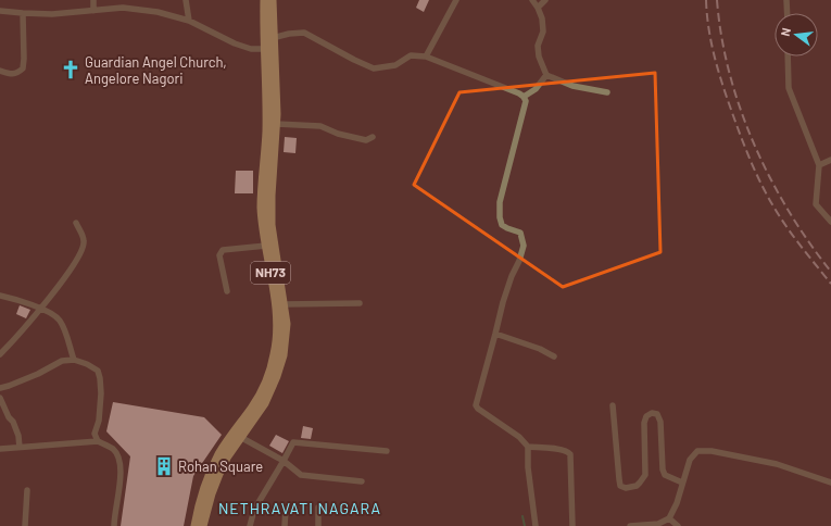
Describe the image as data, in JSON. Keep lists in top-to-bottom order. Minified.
{"streets":{"highway":["NH73"]},"districts":["NETHRAVATI NAGARA"],"places":{"church":["Guardian Angel Church, Angelore Nagori"],"building":["Rohan Square"]},"north":"left"}
